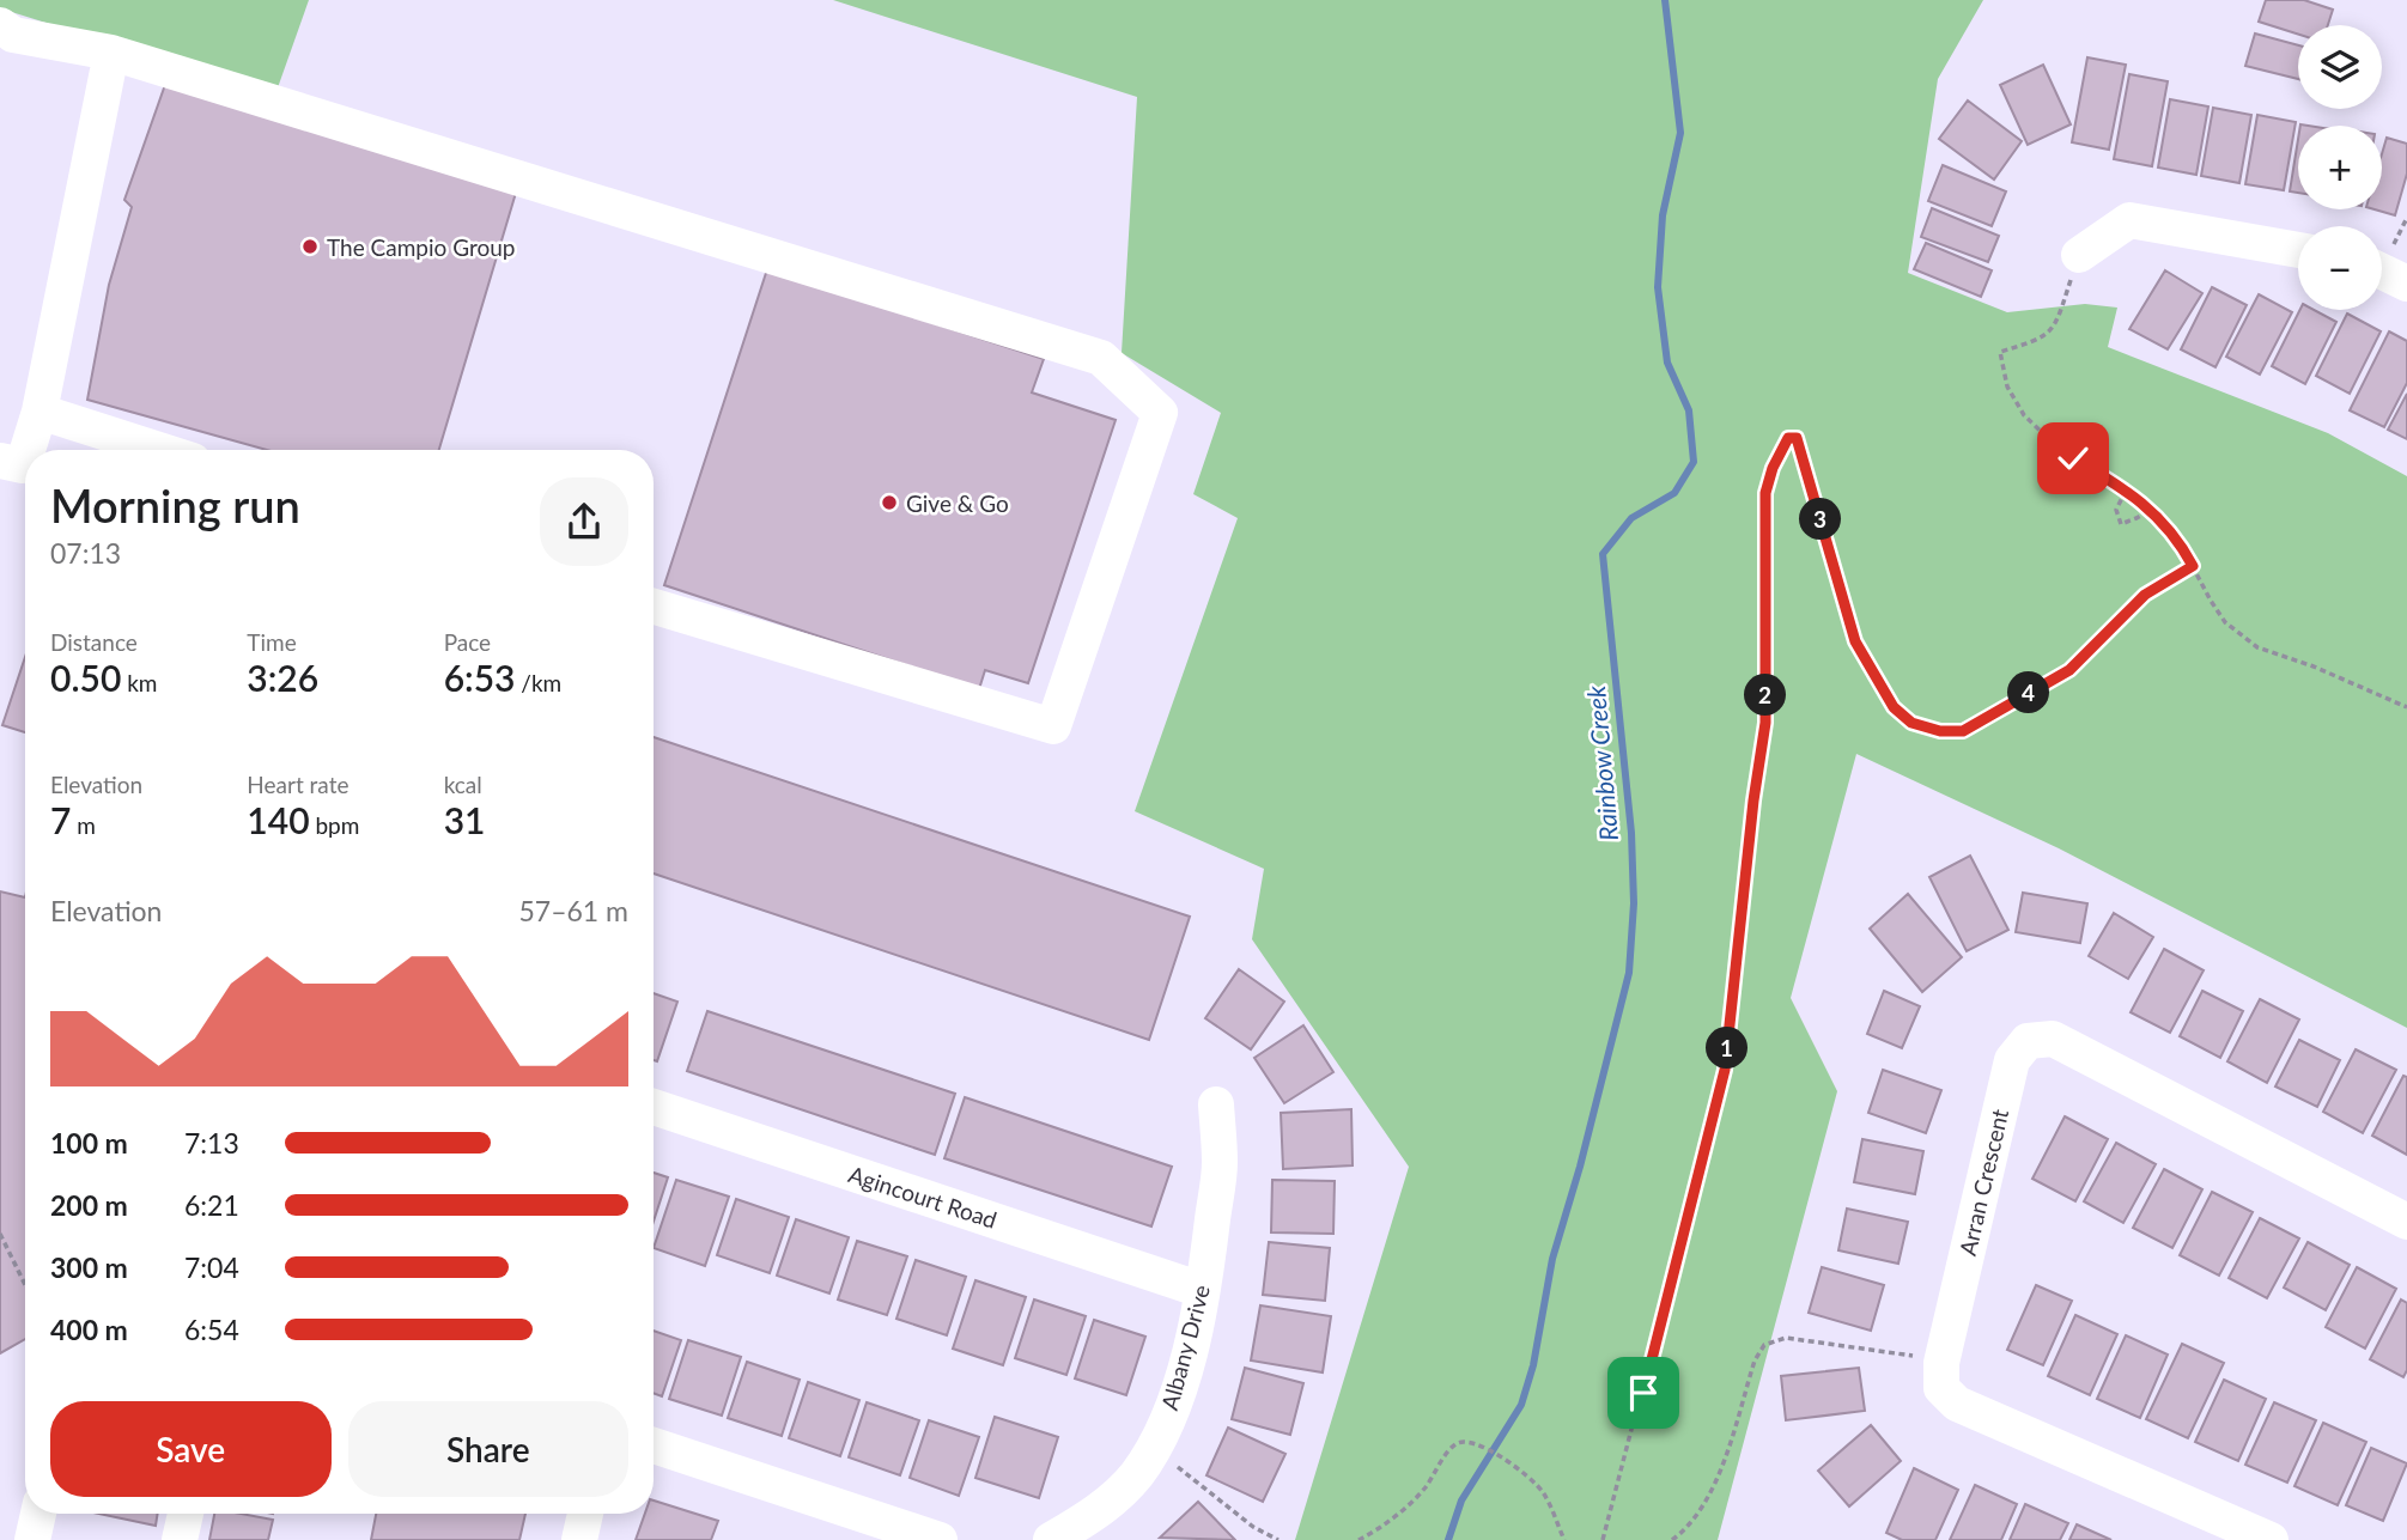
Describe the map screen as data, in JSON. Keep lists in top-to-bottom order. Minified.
{"streets":{"street":["Arran Crescent","Agincourt Road","Albany Drive"]},"crossings":[["Agincourt Road","Albany Drive"]],"water":["Rainbow Creek"],"places":["The Campio Group","Give & Go"],"page":{"map_buttons":["+","−"],"heading":["Morning run","07:13"],"pins":["3","4","2","1"],"stats":[["Distance","0.50 km"],["Time","3:26"],["Pace","6:53 /km"],["Elevation","7 m"],["Heart rate","140 bpm"],["kcal","31"]],"chart":["Elevation","57–61 m"],"list":[{"name":"100 m","note":"7:13"},{"name":"200 m","note":"6:21"},{"name":"300 m","note":"7:04"},{"name":"400 m","note":"6:54"}],"buttons":["Save","Share"]}}
